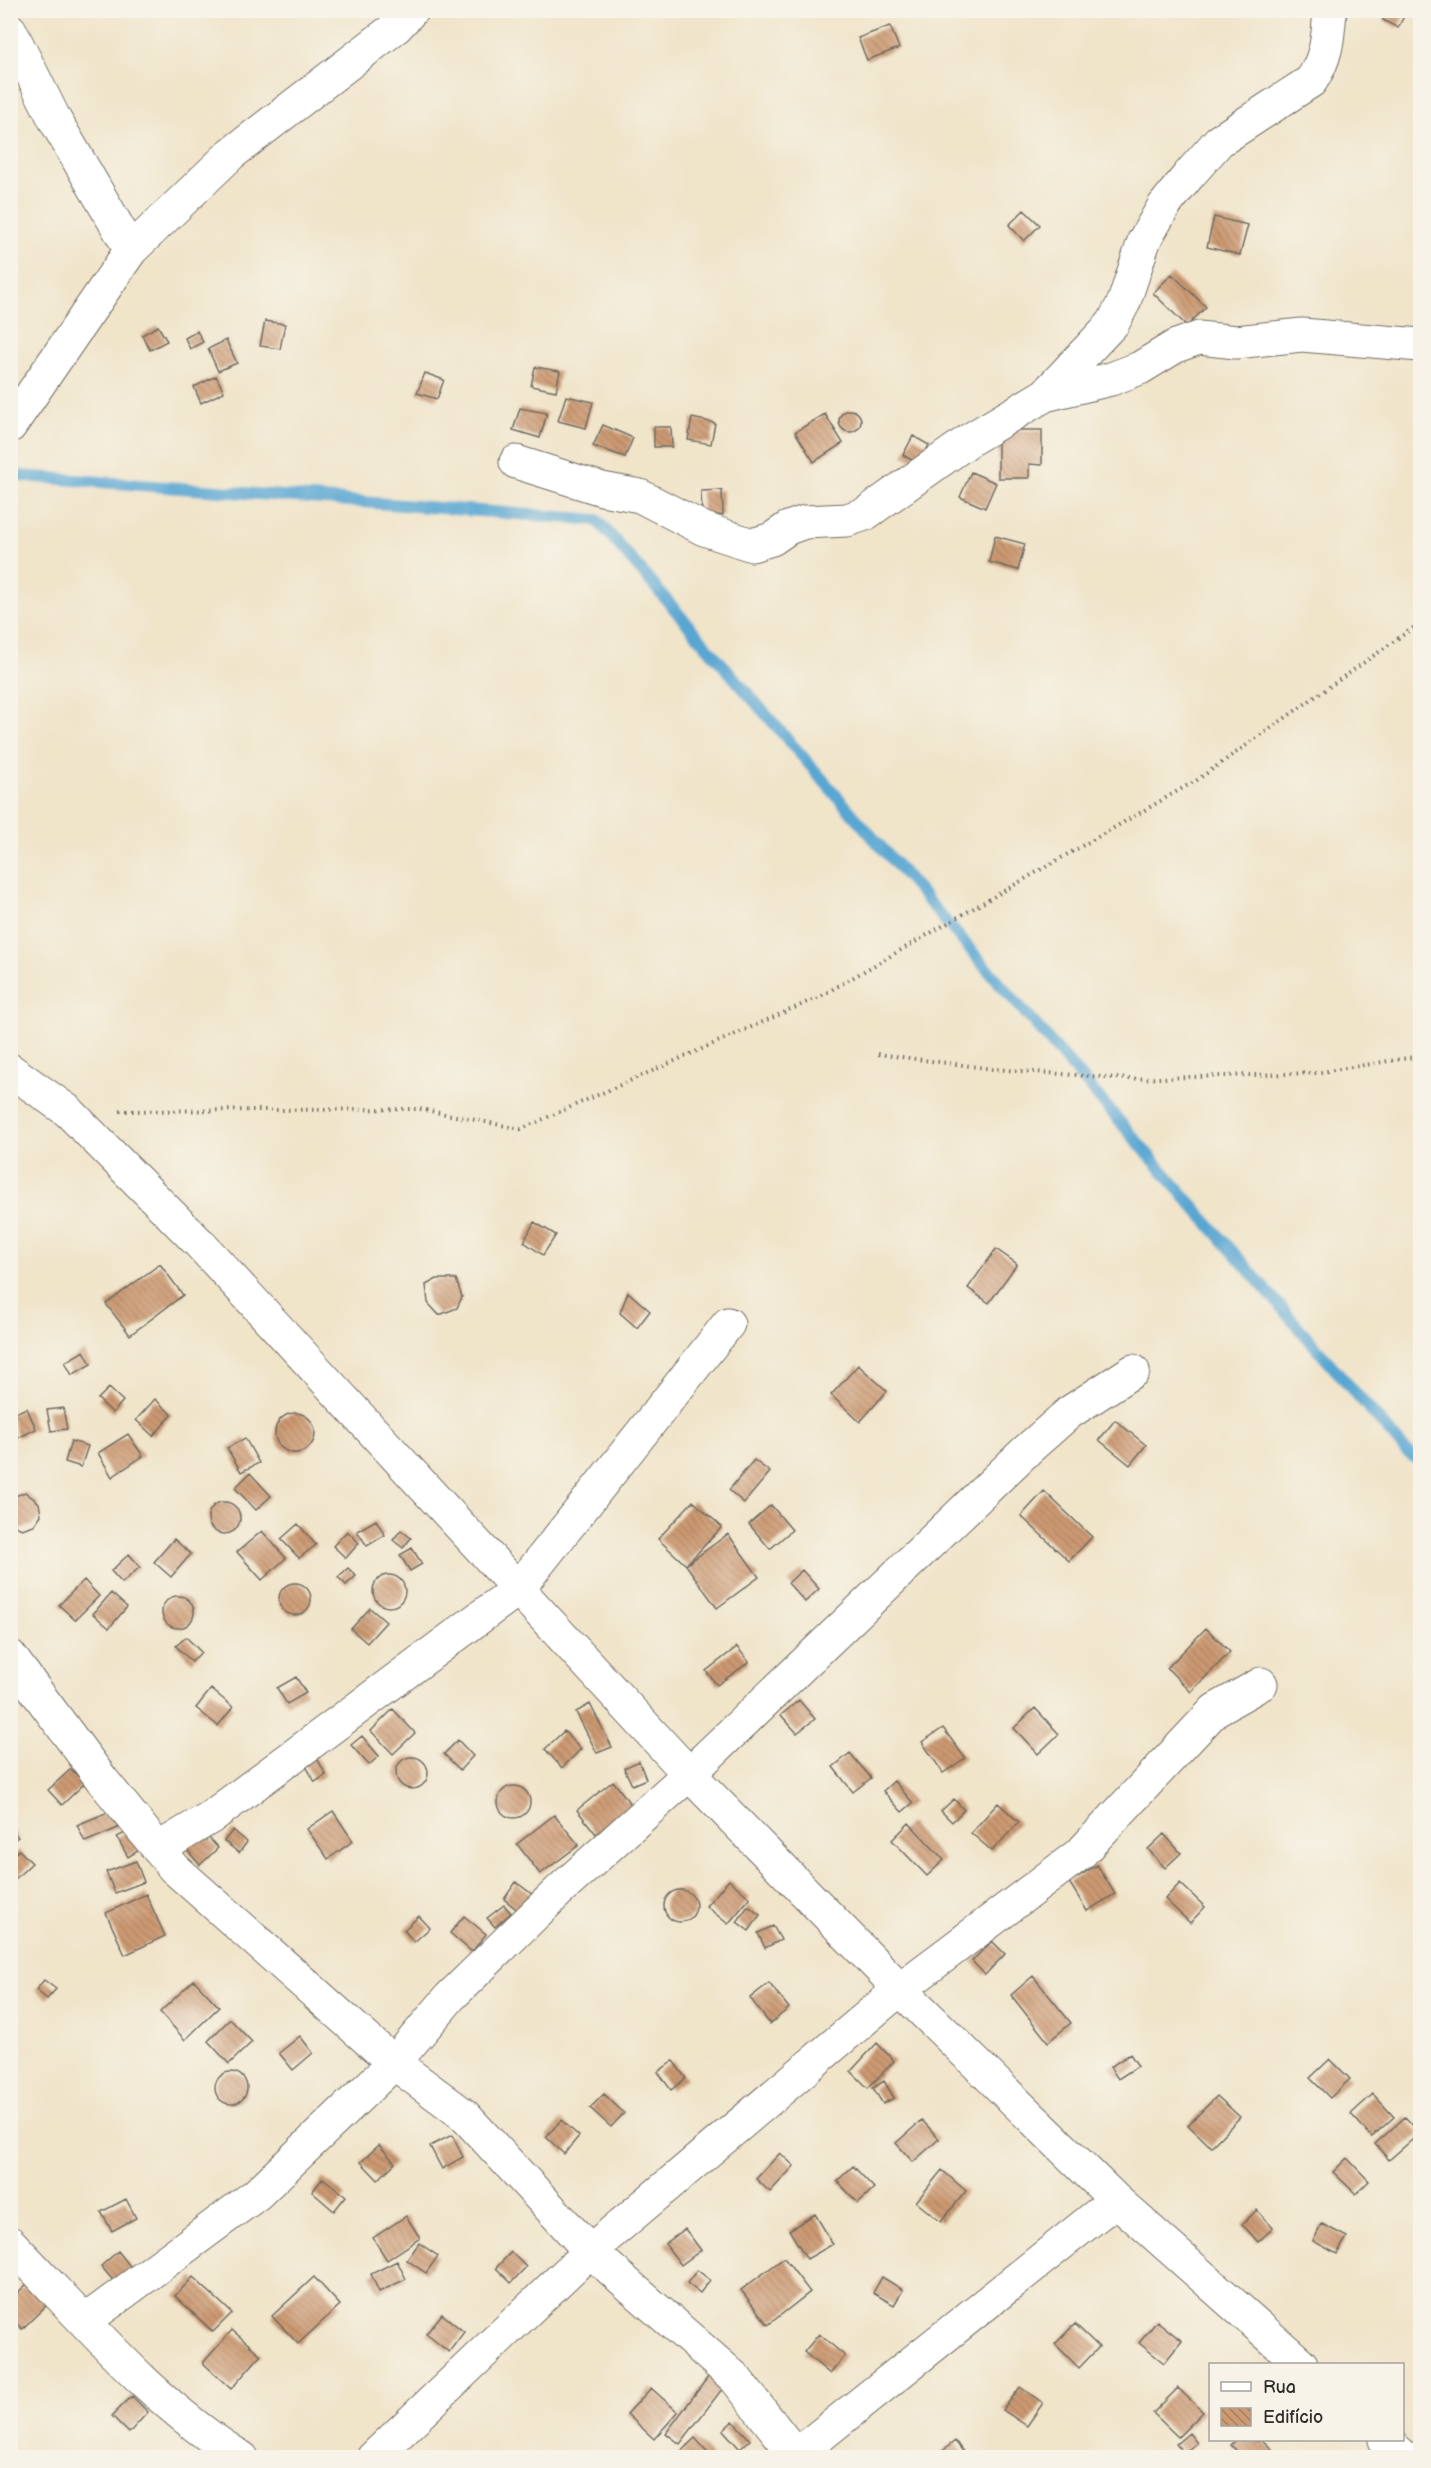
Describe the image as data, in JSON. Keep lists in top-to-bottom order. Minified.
{"legend":["Rua","Edifício"]}
